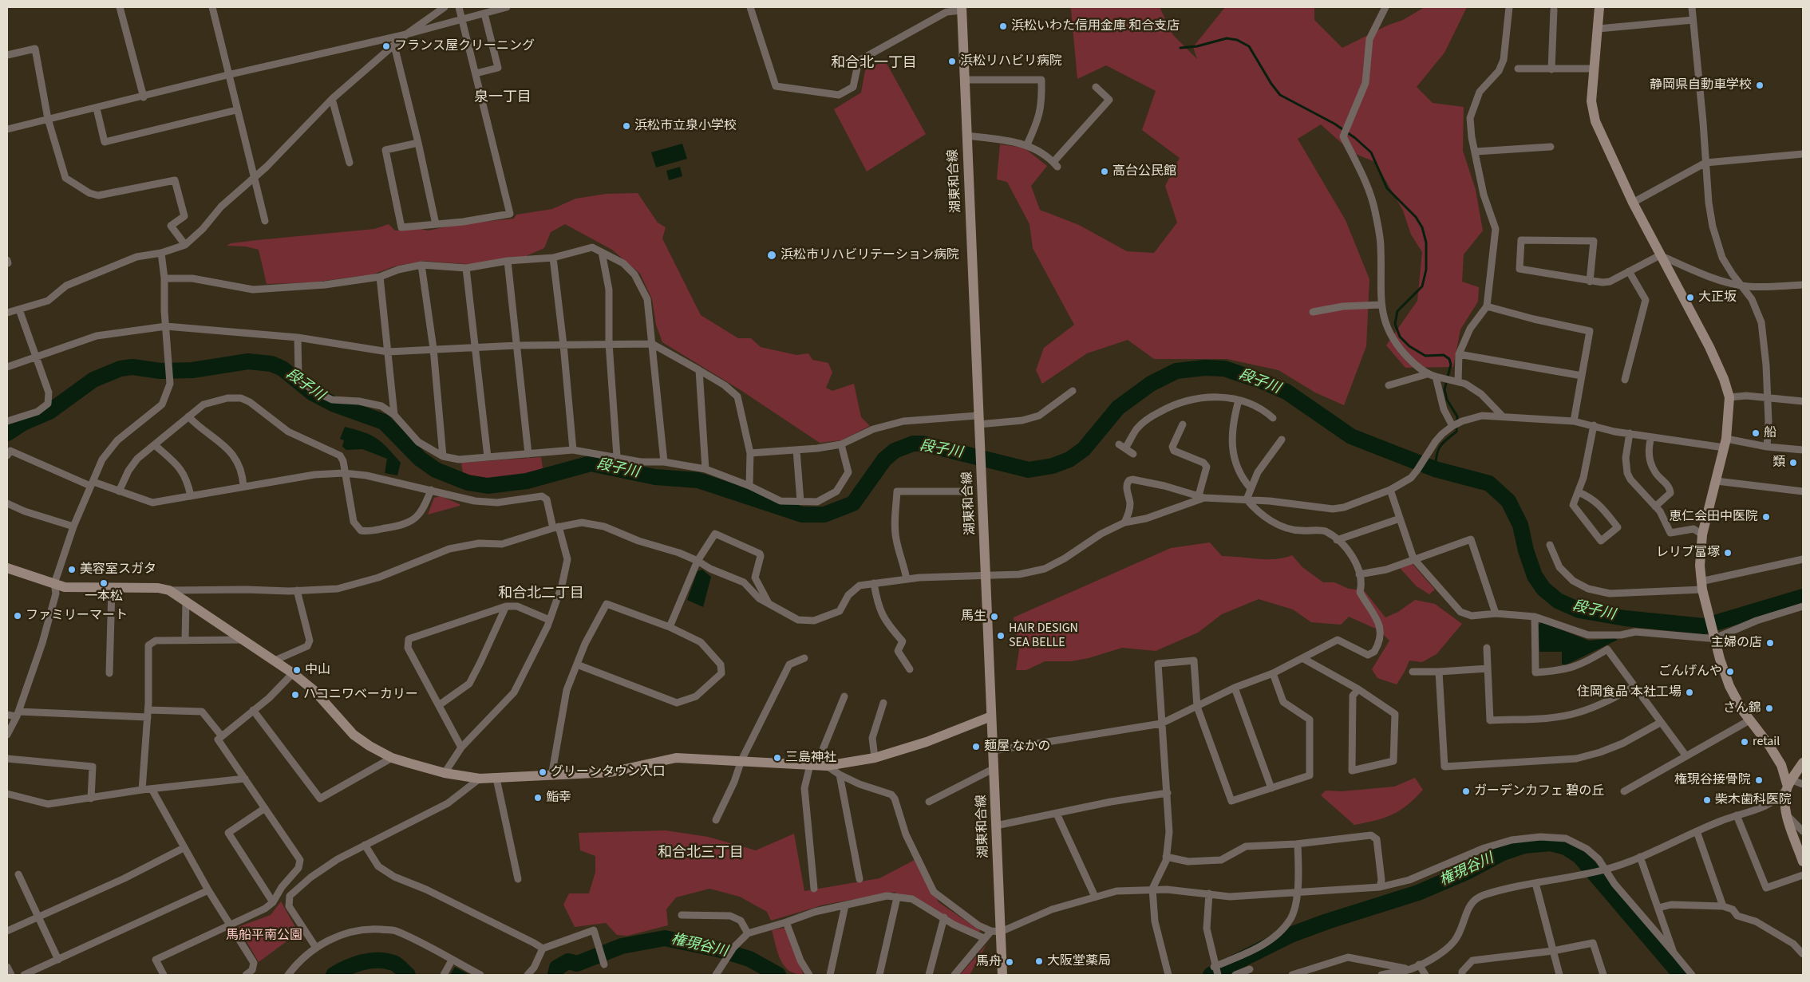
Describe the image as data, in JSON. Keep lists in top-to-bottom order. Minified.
{"streets":{"street":["湖東和合線"]},"districts":["和合北一丁目","泉一丁目","和合北二丁目","和合北三丁目"],"water":["段子川","権現谷川"],"parks":["馬船平南公園"],"places":["浜松いわた信用金庫 和合支店","フランス屋クリーニング","浜松リハビリ病院","静岡県自動車学校","浜松市立泉小学校","高台公民館","浜松市リハビリテーション病院","大正坂","船","類","恵仁会田中医院","レリブ富塚","美容室スガタ","一本松","ファミリーマート","馬生","HAIR DESIGN SEA BELLE","主婦の店","中山","ごんげんや","住岡食品 本社工場","ハコニワベーカリー","さん錦","retail","麺屋 なかの","三島神社","グリーンタウン入口","権現谷接骨院","ガーデンカフェ 碧の丘","鮨幸","柴木歯科医院","大阪堂薬局","馬舟"]}
